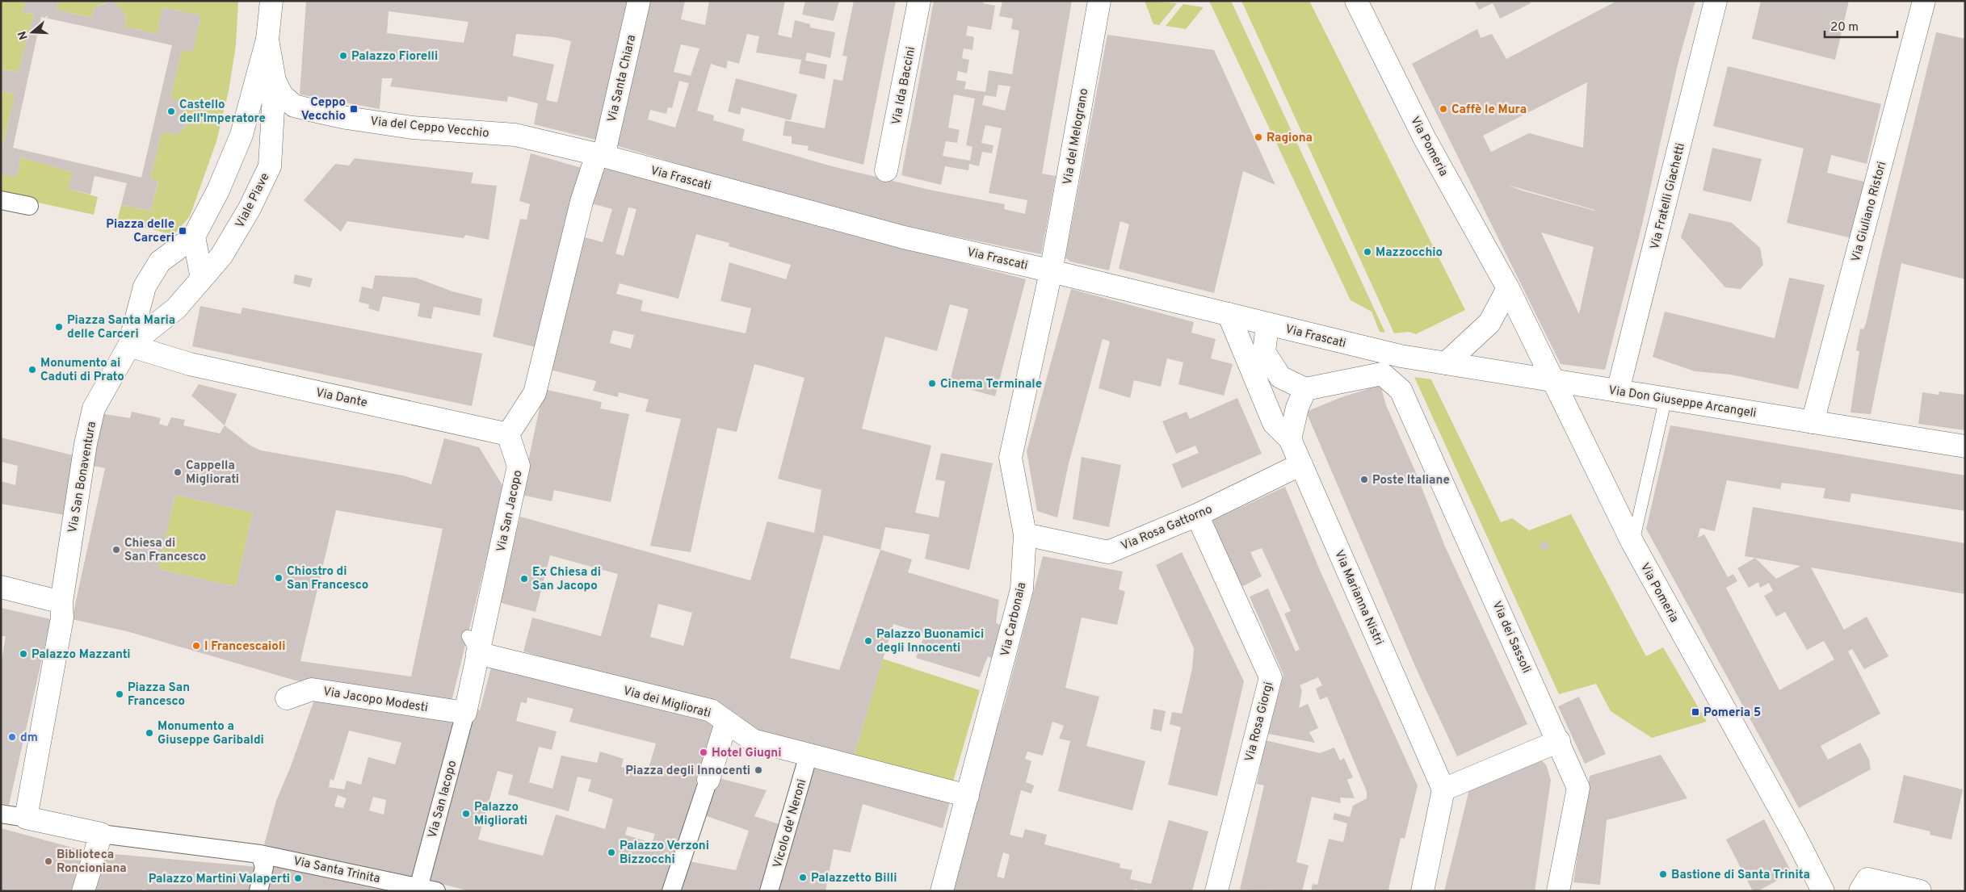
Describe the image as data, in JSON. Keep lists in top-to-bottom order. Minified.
{"streets":{"street":["Via Santa Chiara","Via Ida Baccini","Via del Ceppo Vecchio","Via del Melograno","Via Pomeria","Via Frascati","Via Fratelli Giachetti","Viale Piave","Via Giuliano Ristori","Via Dante","Via Don Giuseppe Arcangeli","Via San Bonaventura","Via San Jacopo","Via Rosa Gattorno","Via Marianna Nistri","Via Carbonaia","Via dei Sassoli","Via Jacopo Modesti","Via dei Migliorati","Via Rosa Giorgi","Via San Iacopo","Vicolo de' Neroni","Via Santa Trinita"]},"crossings":[["Via Santa Chiara","Via del Ceppo Vecchio"],["Via Santa Chiara","Via Frascati"],["Via del Ceppo Vecchio","Via Frascati"],["Via del Ceppo Vecchio","Viale Piave"],["Via del Melograno","Via Frascati"],["Via del Melograno","Via Carbonaia"],["Via Pomeria","Via Don Giuseppe Arcangeli"],["Via Frascati","Via Don Giuseppe Arcangeli"],["Via Frascati","Via Marianna Nistri"],["Via Frascati","Via Carbonaia"],["Via Fratelli Giachetti","Via Don Giuseppe Arcangeli"],["Viale Piave","Via Dante"],["Viale Piave","Via San Bonaventura"],["Via Giuliano Ristori","Via Don Giuseppe Arcangeli"],["Via Dante","Via San Bonaventura"],["Via Dante","Via San Jacopo"],["Via San Jacopo","Via Jacopo Modesti"],["Via San Jacopo","Via dei Migliorati"],["Via San Jacopo","Via San Iacopo"],["Via Rosa Gattorno","Via Marianna Nistri"],["Via Rosa Gattorno","Via Carbonaia"],["Via Rosa Gattorno","Via Rosa Giorgi"],["Via Carbonaia","Via dei Migliorati"],["Via Jacopo Modesti","Via San Iacopo"],["Via dei Migliorati","Vicolo de' Neroni"],["Via San Iacopo","Via Santa Trinita"]],"places":{"other":["Palazzo Fiorelli","Caffè le Mura","Castello dell'Imperatore","Ragiona","Mazzocchio","Piazza Santa Maria delle Carceri","Monumento ai Caduti di Prato","Cinema Terminale","Cappella Migliorati","Poste Italiane","Chiesa di San Francesco","Chiostro di San Francesco","Ex Chiesa di San Jacopo","Palazzo Buonamici degli Innocenti","I Francescaioli","Palazzo Mazzanti","Piazza San Francesco","Monumento a Giuseppe Garibaldi","dm","Hotel Giugni","Piazza degli Innocenti","Palazzo Migliorati","Palazzo Verzoni Bizzocchi","Biblioteca Roncioniana","Bastione di Santa Trinita","Palazzetto Billi","Palazzo Martini Valaperti"],"transit":["Ceppo Vecchio","Piazza delle Carceri","Pomeria 5"]},"scale_bar":"20 m","north":"left"}
